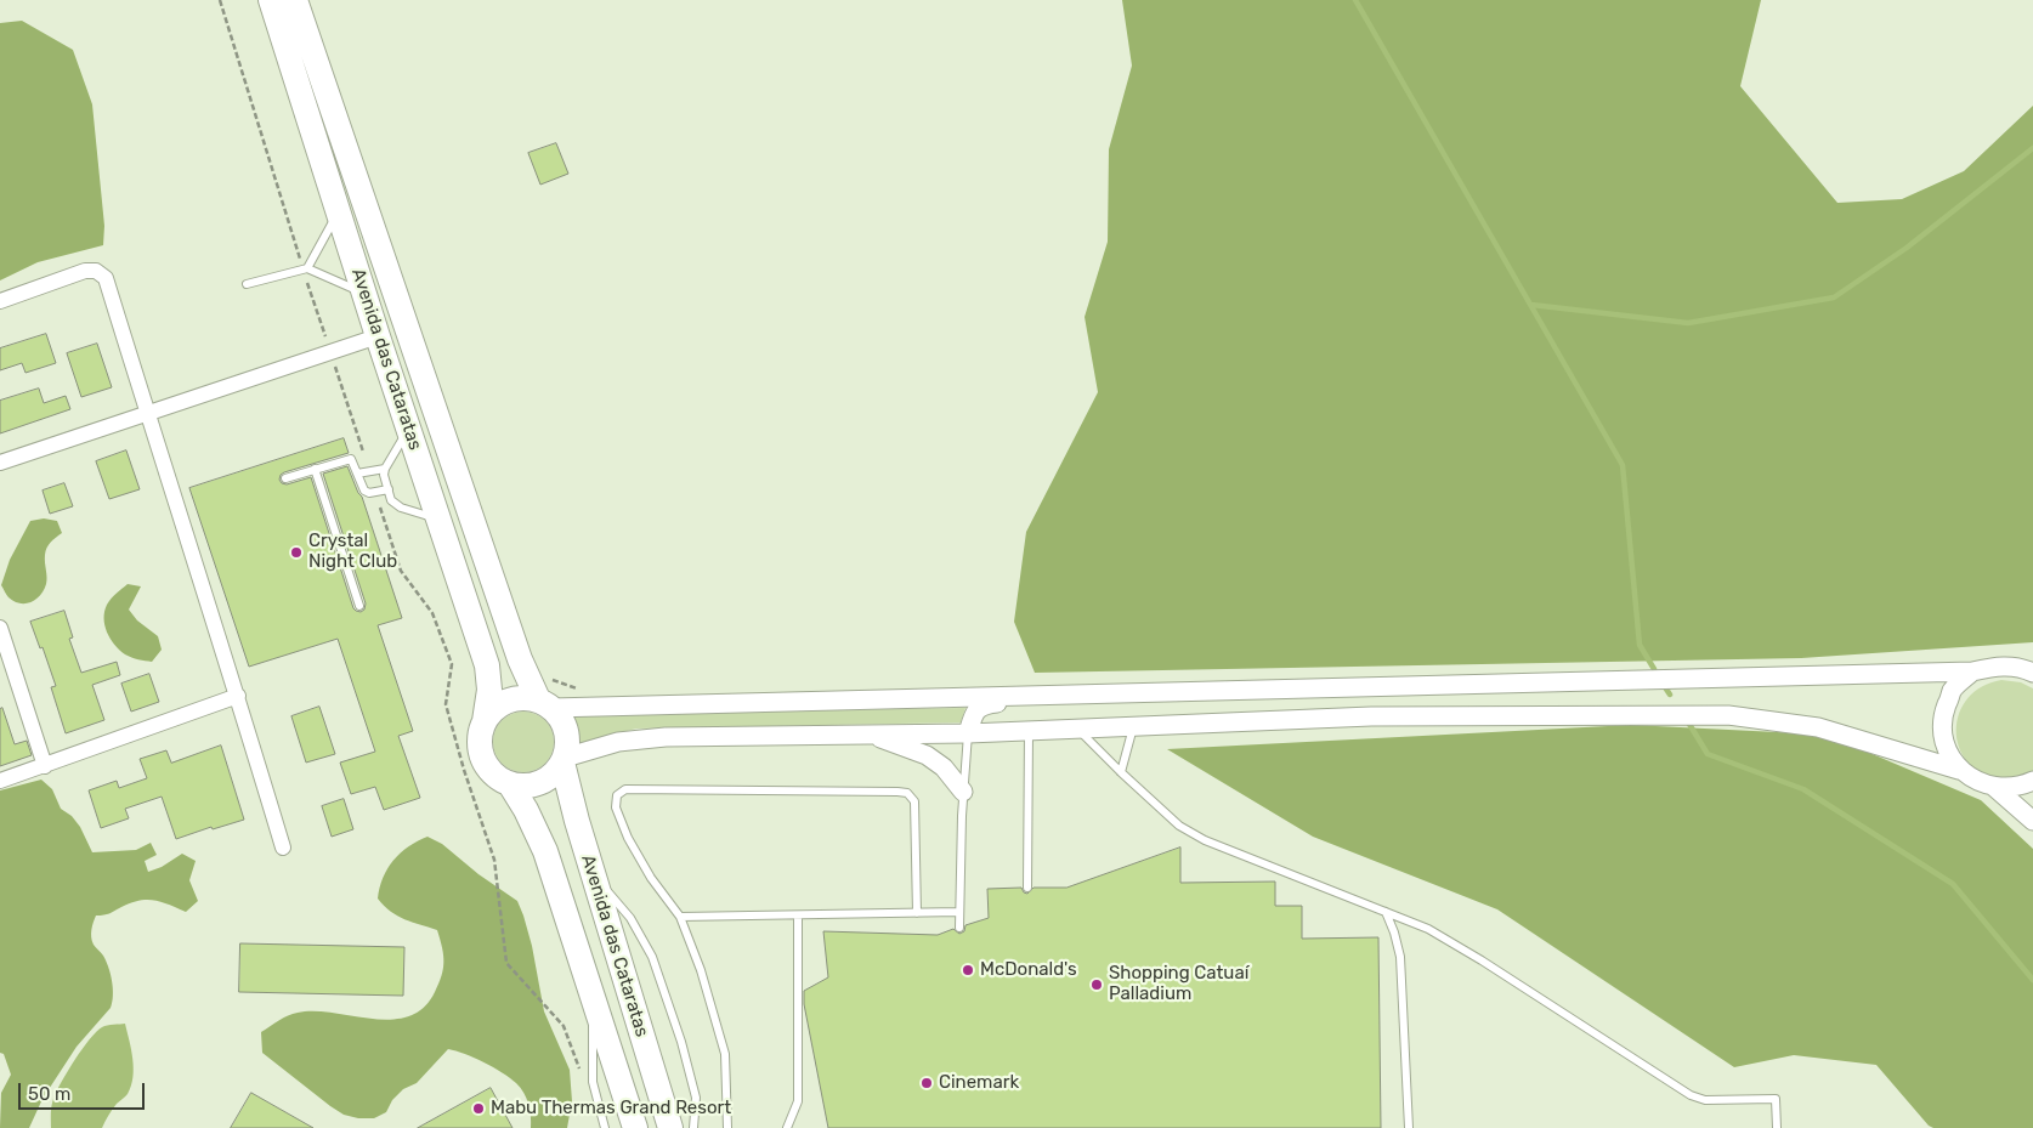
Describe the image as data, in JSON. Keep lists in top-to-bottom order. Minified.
{"streets":{"main road":["Avenida das Cataratas"]},"places":["Crystal Night Club","McDonald's","Shopping Catuaí Palladium","Cinemark","Mabu Thermas Grand Resort"],"scale_bar":"50 m"}
